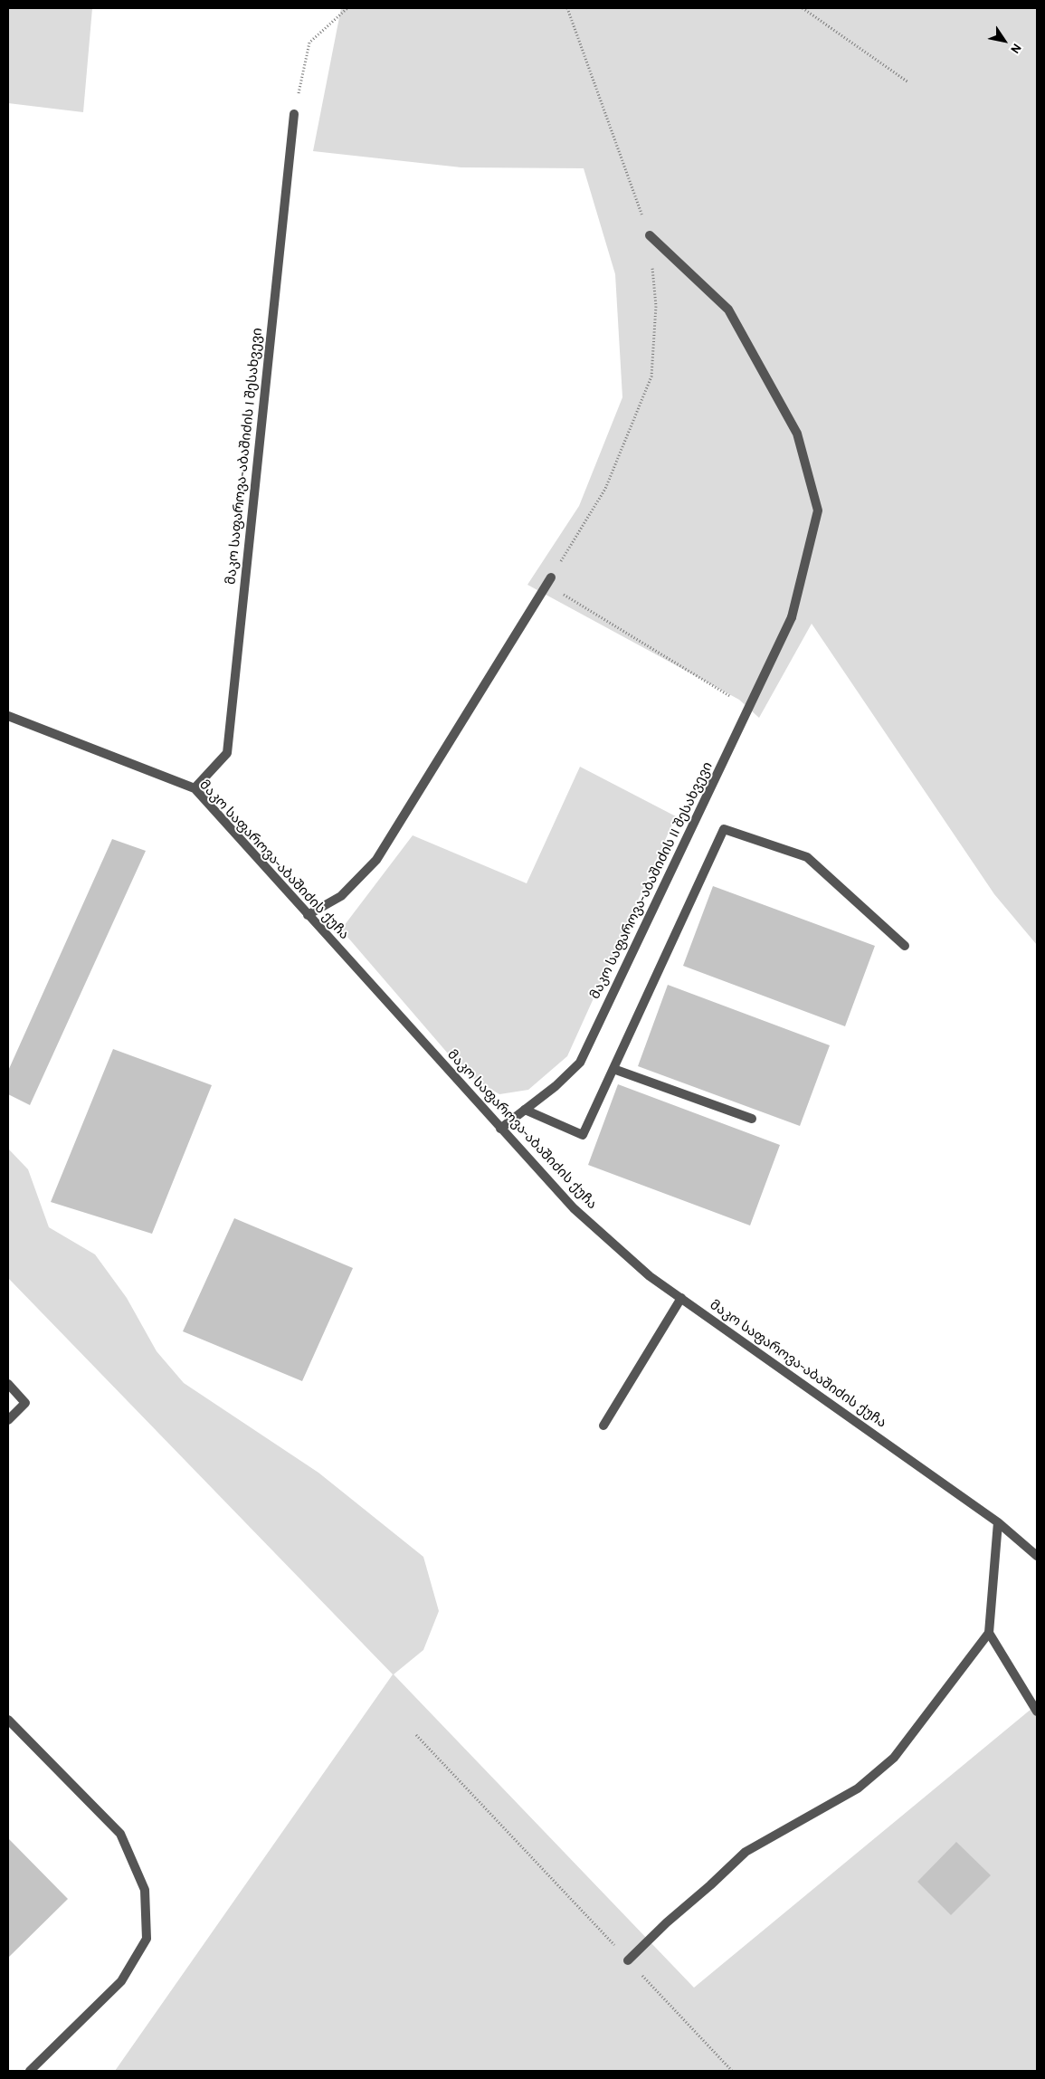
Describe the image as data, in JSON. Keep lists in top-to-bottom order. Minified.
{"streets":{"street":["მაკო საფაროვა-აბაშიძის I შესახვევი","მაკო საფაროვა-აბაშიძის ქუჩა","მაკო საფაროვა-აბაშიძის II შესახვევი"]},"crossings":[["მაკო საფაროვა-აბაშიძის I შესახვევი","მაკო საფაროვა-აბაშიძის ქუჩა"],["მაკო საფაროვა-აბაშიძის ქუჩა","მაკო საფაროვა-აბაშიძის II შესახვევი"]],"north":"bottom right"}
